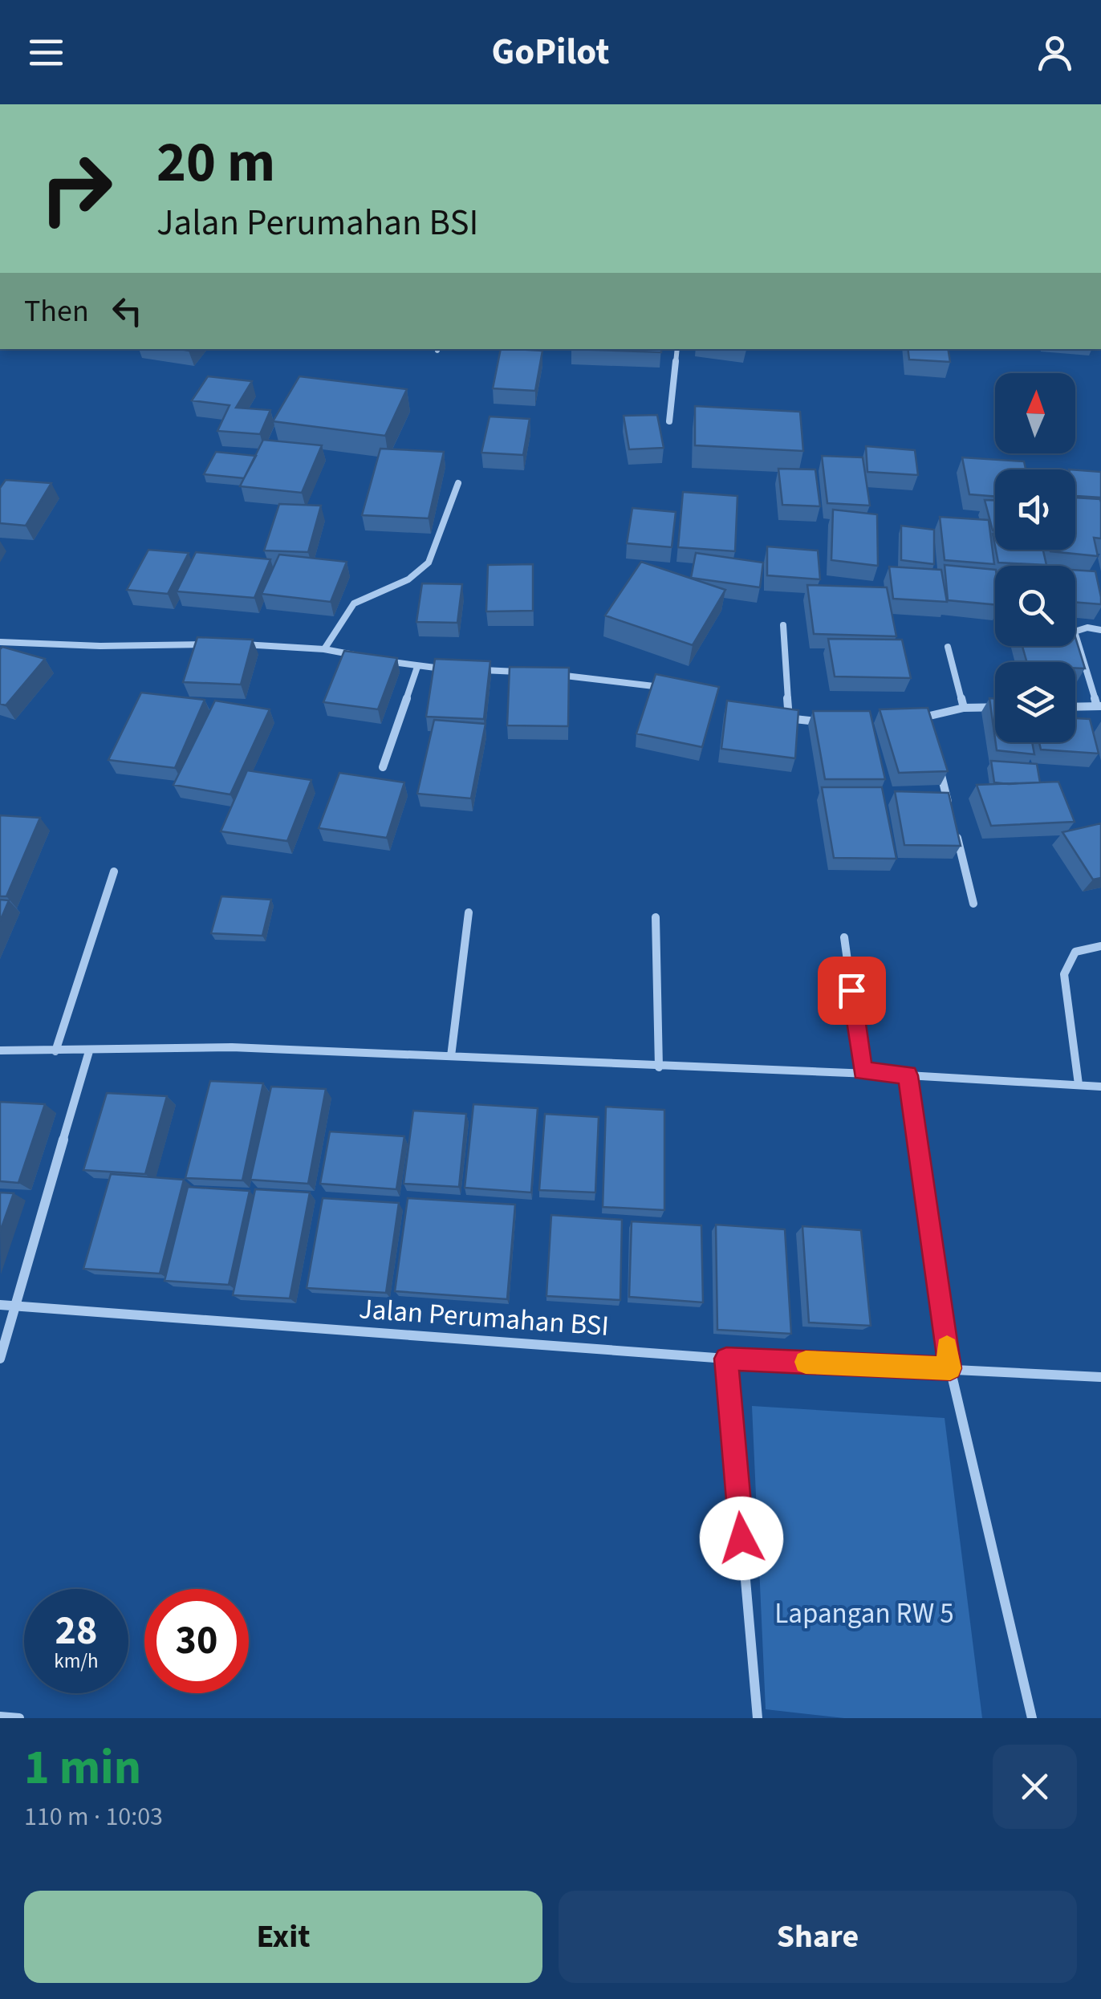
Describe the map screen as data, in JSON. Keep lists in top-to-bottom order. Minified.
{"streets":{"street":["Jalan Perumahan BSI"]},"parks":["Lapangan RW 5"],"north":"top","page":{"header":"GoPilot","turn":["20 m","Jalan Perumahan BSI"],"then":"Then","speed":"28 km/h","limit":"30","heading":["1 min","110 m · 10:03"],"buttons":["Exit","Share"]}}
